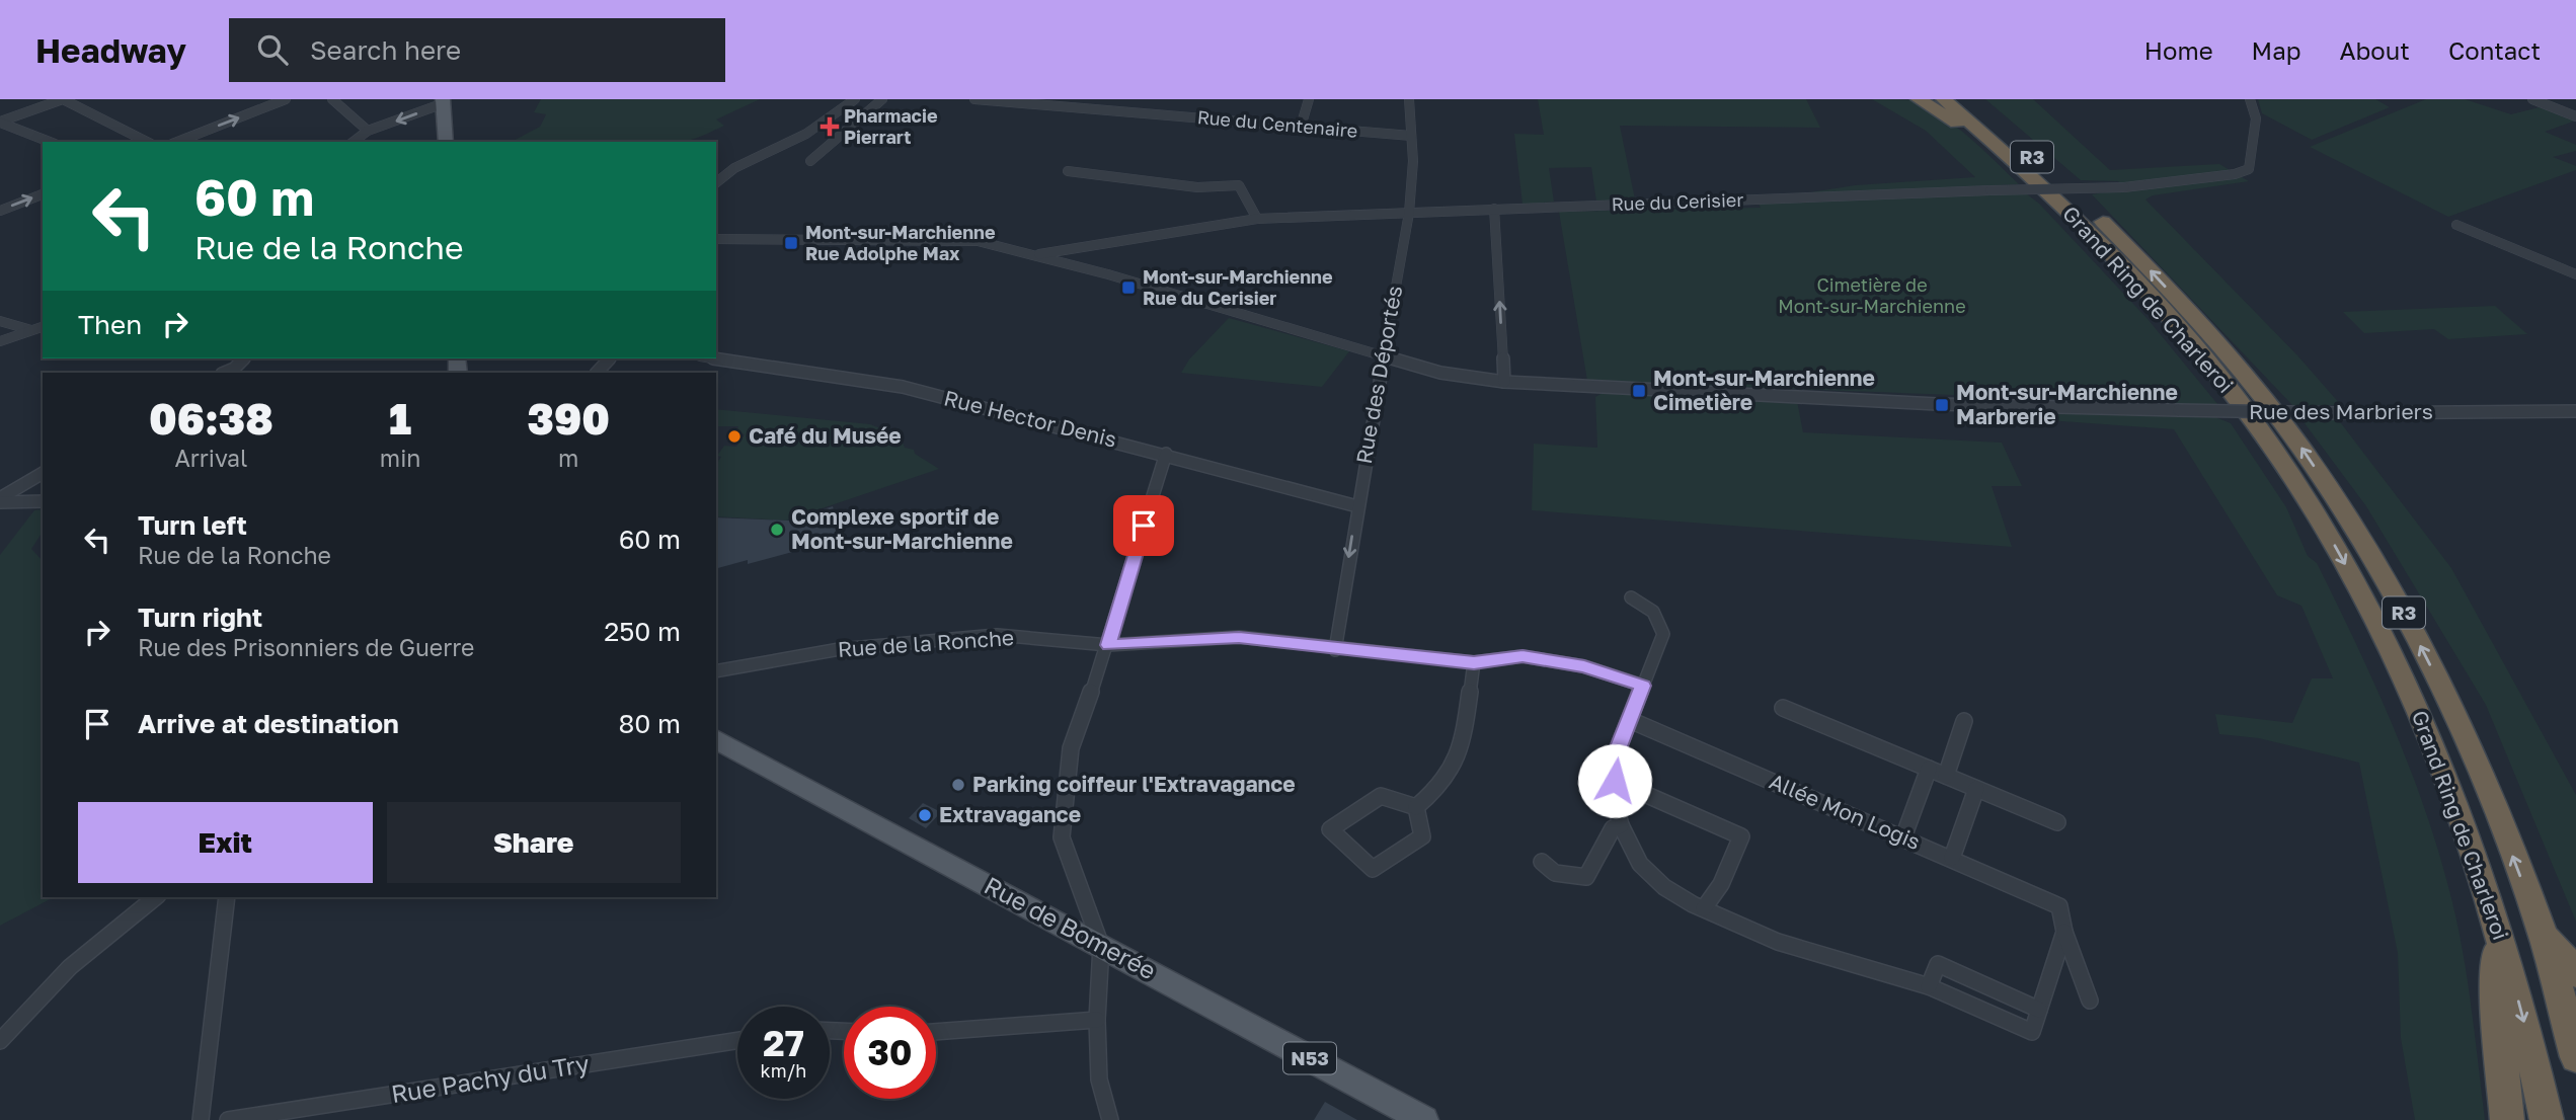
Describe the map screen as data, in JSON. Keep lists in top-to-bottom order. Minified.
{"streets":{"highway":["R3","Grand Ring de Charleroi"],"main road":["Rue de Bomerée","N53"],"street":["Rue du Centenaire","Rue du Cerisier","Rue des Déportés","Rue des Marbriers","Rue Hector Denis","Rue de la Ronche","Allée Mon Logis","Rue Pachy du Try"]},"crossings":[["Rue du Centenaire","Rue des Déportés"],["Rue du Cerisier","Rue des Déportés"],["Rue du Cerisier","Rue des Marbriers"],["Rue des Déportés","Rue des Marbriers"],["Rue des Déportés","Rue Hector Denis"],["Rue des Déportés","Rue de la Ronche"]],"parks":["Cimetière de Mont-sur-Marchienne"],"places":{"health":["Pharmacie Pierrart"],"transit":["Mont-sur-Marchienne Rue Adolphe Max","Mont-sur-Marchienne Rue du Cerisier","Mont-sur-Marchienne Cimetière","Mont-sur-Marchienne Marbrerie"],"other":["Café du Musée","Complexe sportif de Mont-sur-Marchienne","Parking coiffeur l'Extravagance","Extravagance"]},"page":{"header":"Headway","search":"Search here","nav":["Home","Map","About","Contact"],"turn":["60 m","Rue de la Ronche"],"then":"Then","eta":["06:38","Arrival","1","min","390","m"],"list":[{"name":"Turn left","note":"Rue de la Ronche","value":"60 m"},{"name":"Turn right","note":"Rue des Prisonniers de Guerre","value":"250 m"},{"name":"Arrive at destination","value":"80 m"}],"buttons":["Exit","Share"],"speed":"27 km/h","limit":"30"}}
